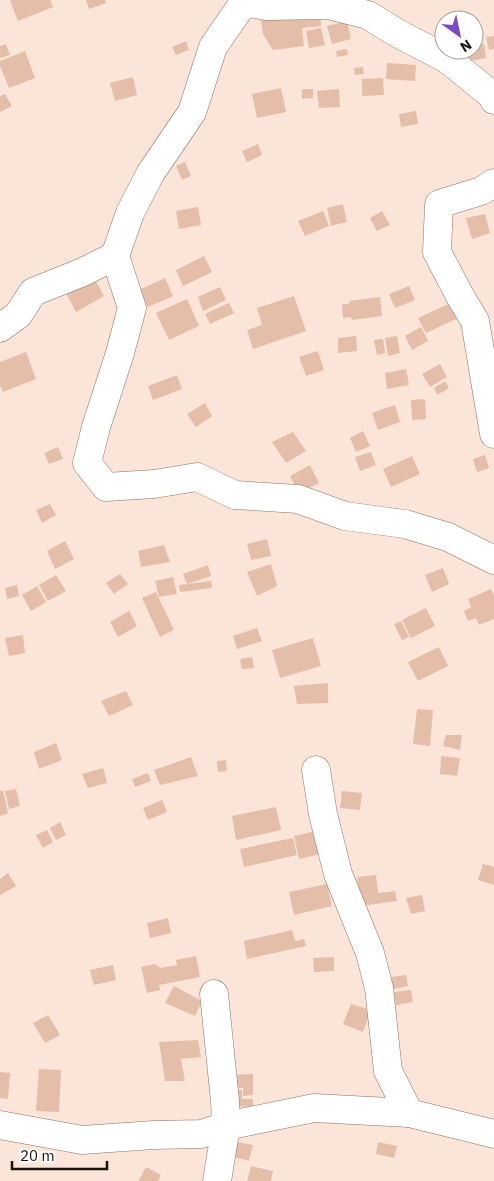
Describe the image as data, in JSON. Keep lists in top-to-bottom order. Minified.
{"scale_bar":"20 m","north":"bottom right"}
